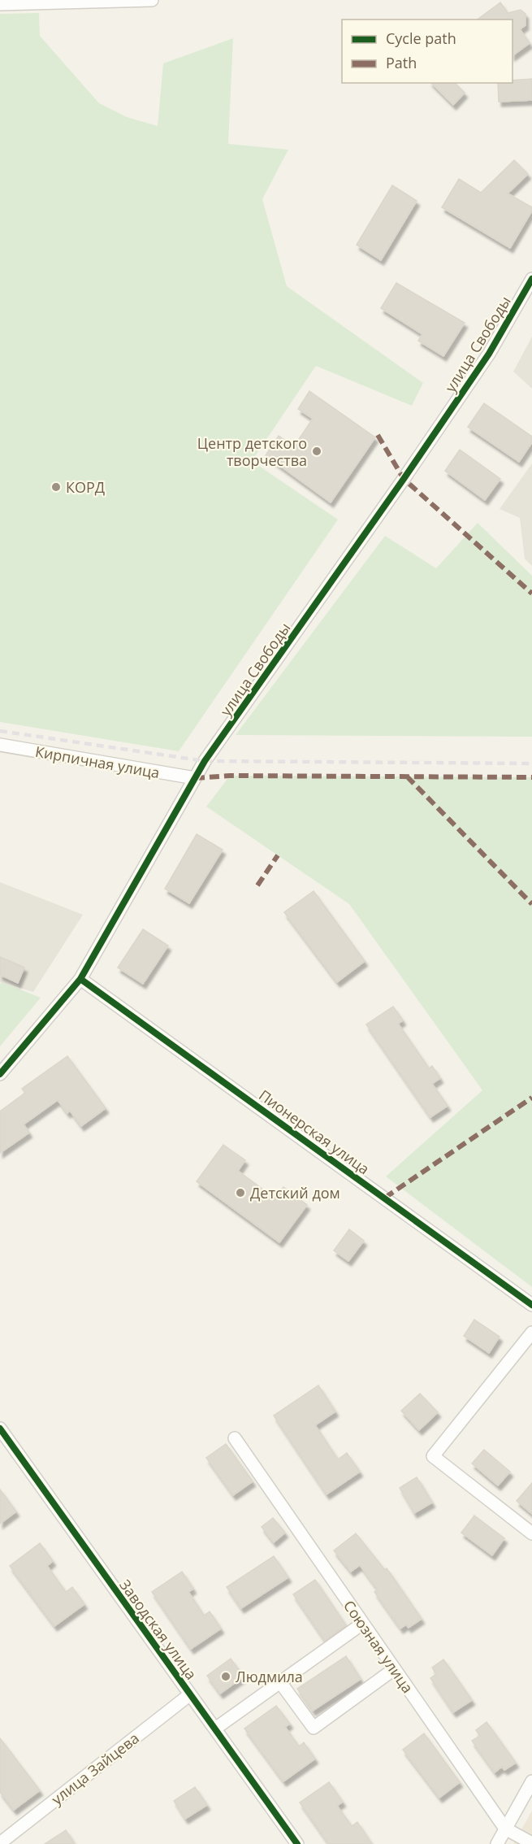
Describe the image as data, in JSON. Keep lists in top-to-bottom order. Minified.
{"streets":{"street":["улица Свободы","Кирпичная улица","Пионерская улица","Заводская улица","Союзная улица","улица Зайцева"]},"crossings":[["улица Свободы","Кирпичная улица"],["улица Свободы","Пионерская улица"],["Заводская улица","улица Зайцева"]],"places":["Центр детского творчества","КОРД","Детский дом","Людмила"],"legend":["Cycle path","Path"]}
